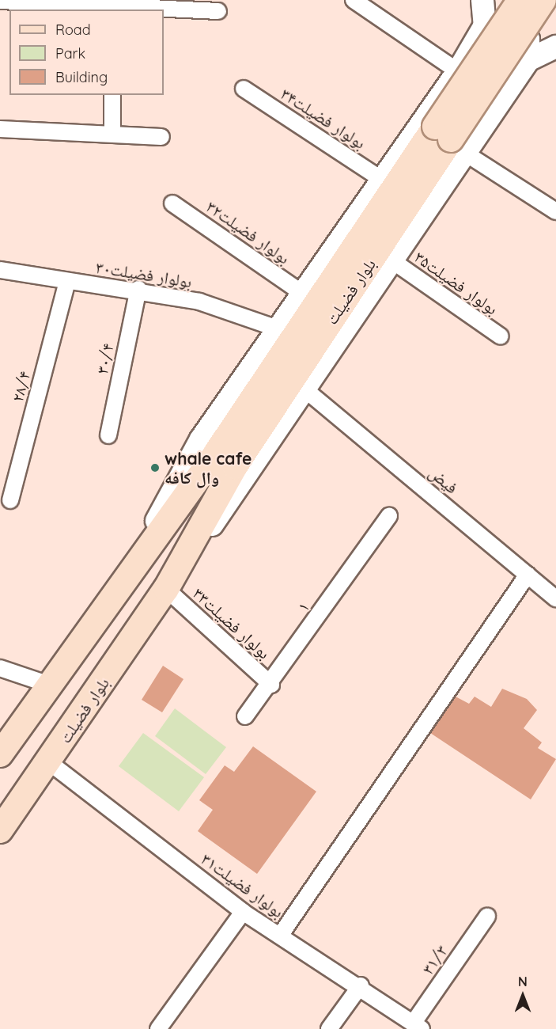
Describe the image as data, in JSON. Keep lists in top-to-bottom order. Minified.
{"streets":{"main road":["بلوار فضیلت"],"street":["بولوار فضیلت۳۴","بولوار فضیلت۳۲","بولوار فضیلت۳۰","بولوار فضیلت۳۵","۳۰/۴","۲۸/۴","فیض","۱","بولوار فضیلت۳۳","بولوار فضیلت۳۱","۳۱/۳"]},"crossings":[["بولوار فضیلت۳۴","بلوار فضیلت"],["بولوار فضیلت۳۲","بلوار فضیلت"],["بولوار فضیلت۳۰","بلوار فضیلت"],["بولوار فضیلت۳۰","۳۰/۴"],["بولوار فضیلت۳۰","۲۸/۴"],["بولوار فضیلت۳۵","بلوار فضیلت"],["بلوار فضیلت","فیض"],["بلوار فضیلت","بولوار فضیلت۳۳"],["بلوار فضیلت","بولوار فضیلت۳۱"],["۱","بولوار فضیلت۳۳"],["بولوار فضیلت۳۱","۳۱/۳"]],"places":["whale cafe وال کافه"],"legend":["Road","Park","Building"],"north":"top"}
